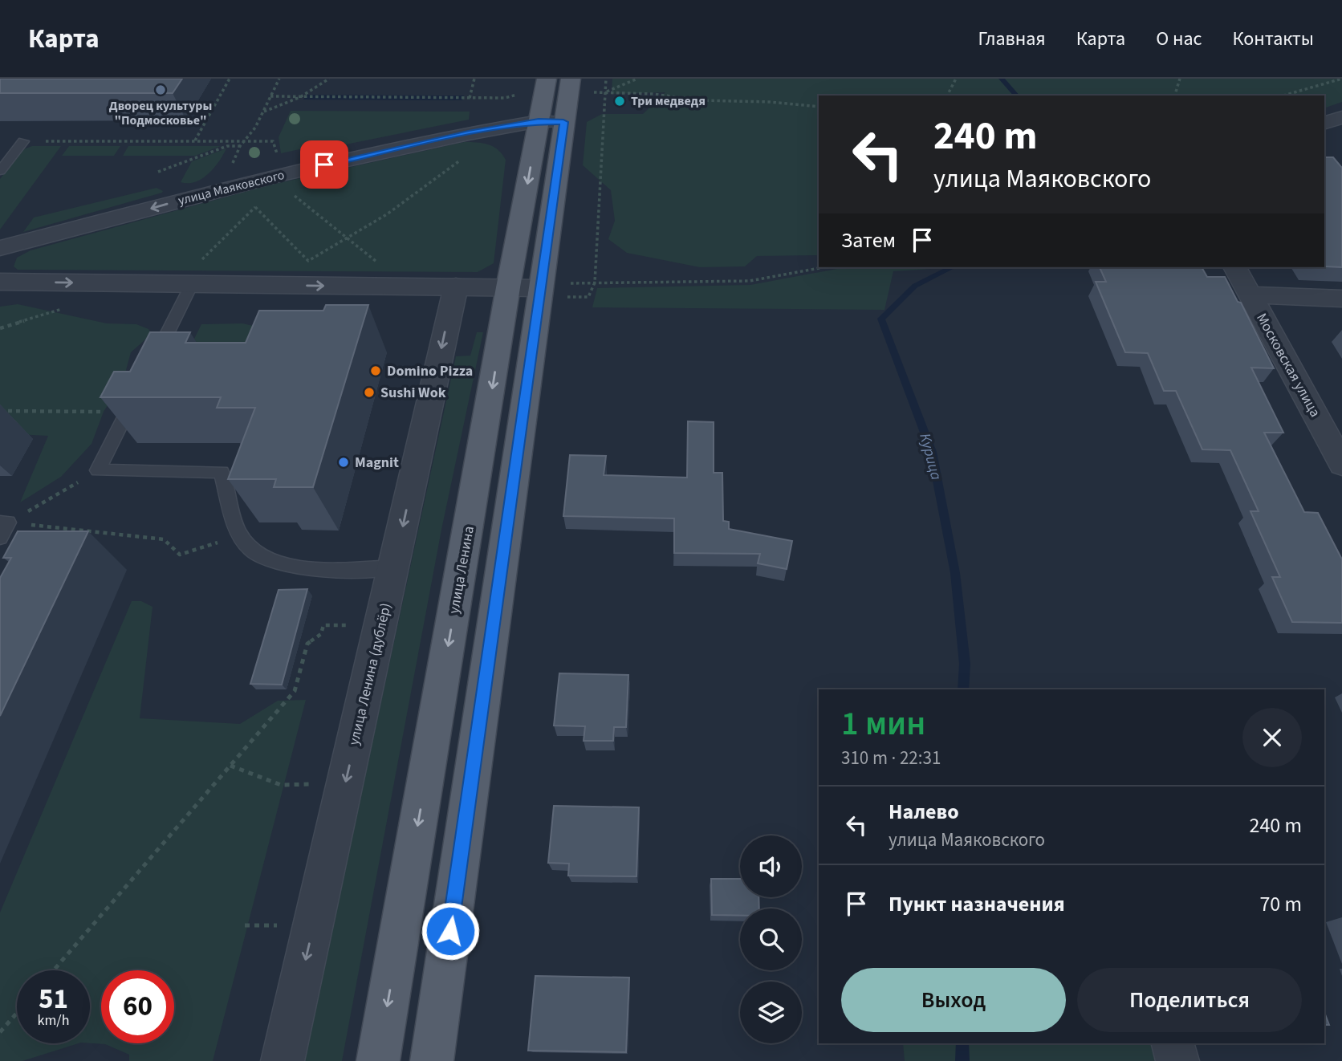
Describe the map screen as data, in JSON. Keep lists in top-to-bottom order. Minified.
{"streets":{"main road":["улица Ленина"],"street":["улица Маяковского","Московская улица","улица Ленина (дублёр)"]},"crossings":[["улица Маяковского","улица Ленина"]],"one_way":["улица Ленина (дублёр)"],"water":["Курица"],"places":["Дворец культуры \"Подмосковье\"","Три медведя","Domino Pizza","Sushi Wok","Magnit"],"page":{"header":"Карта","nav":["Главная","Карта","О нас","Контакты"],"turn":["240 m","улица Маяковского"],"then":"Затем","heading":["1 мин","310 m · 22:31"],"list":[{"name":"Налево","note":"улица Маяковского","value":"240 m"},{"name":"Пункт назначения","value":"70 m"}],"buttons":["Выход","Поделиться"],"speed":"51 km/h","limit":"60"}}
